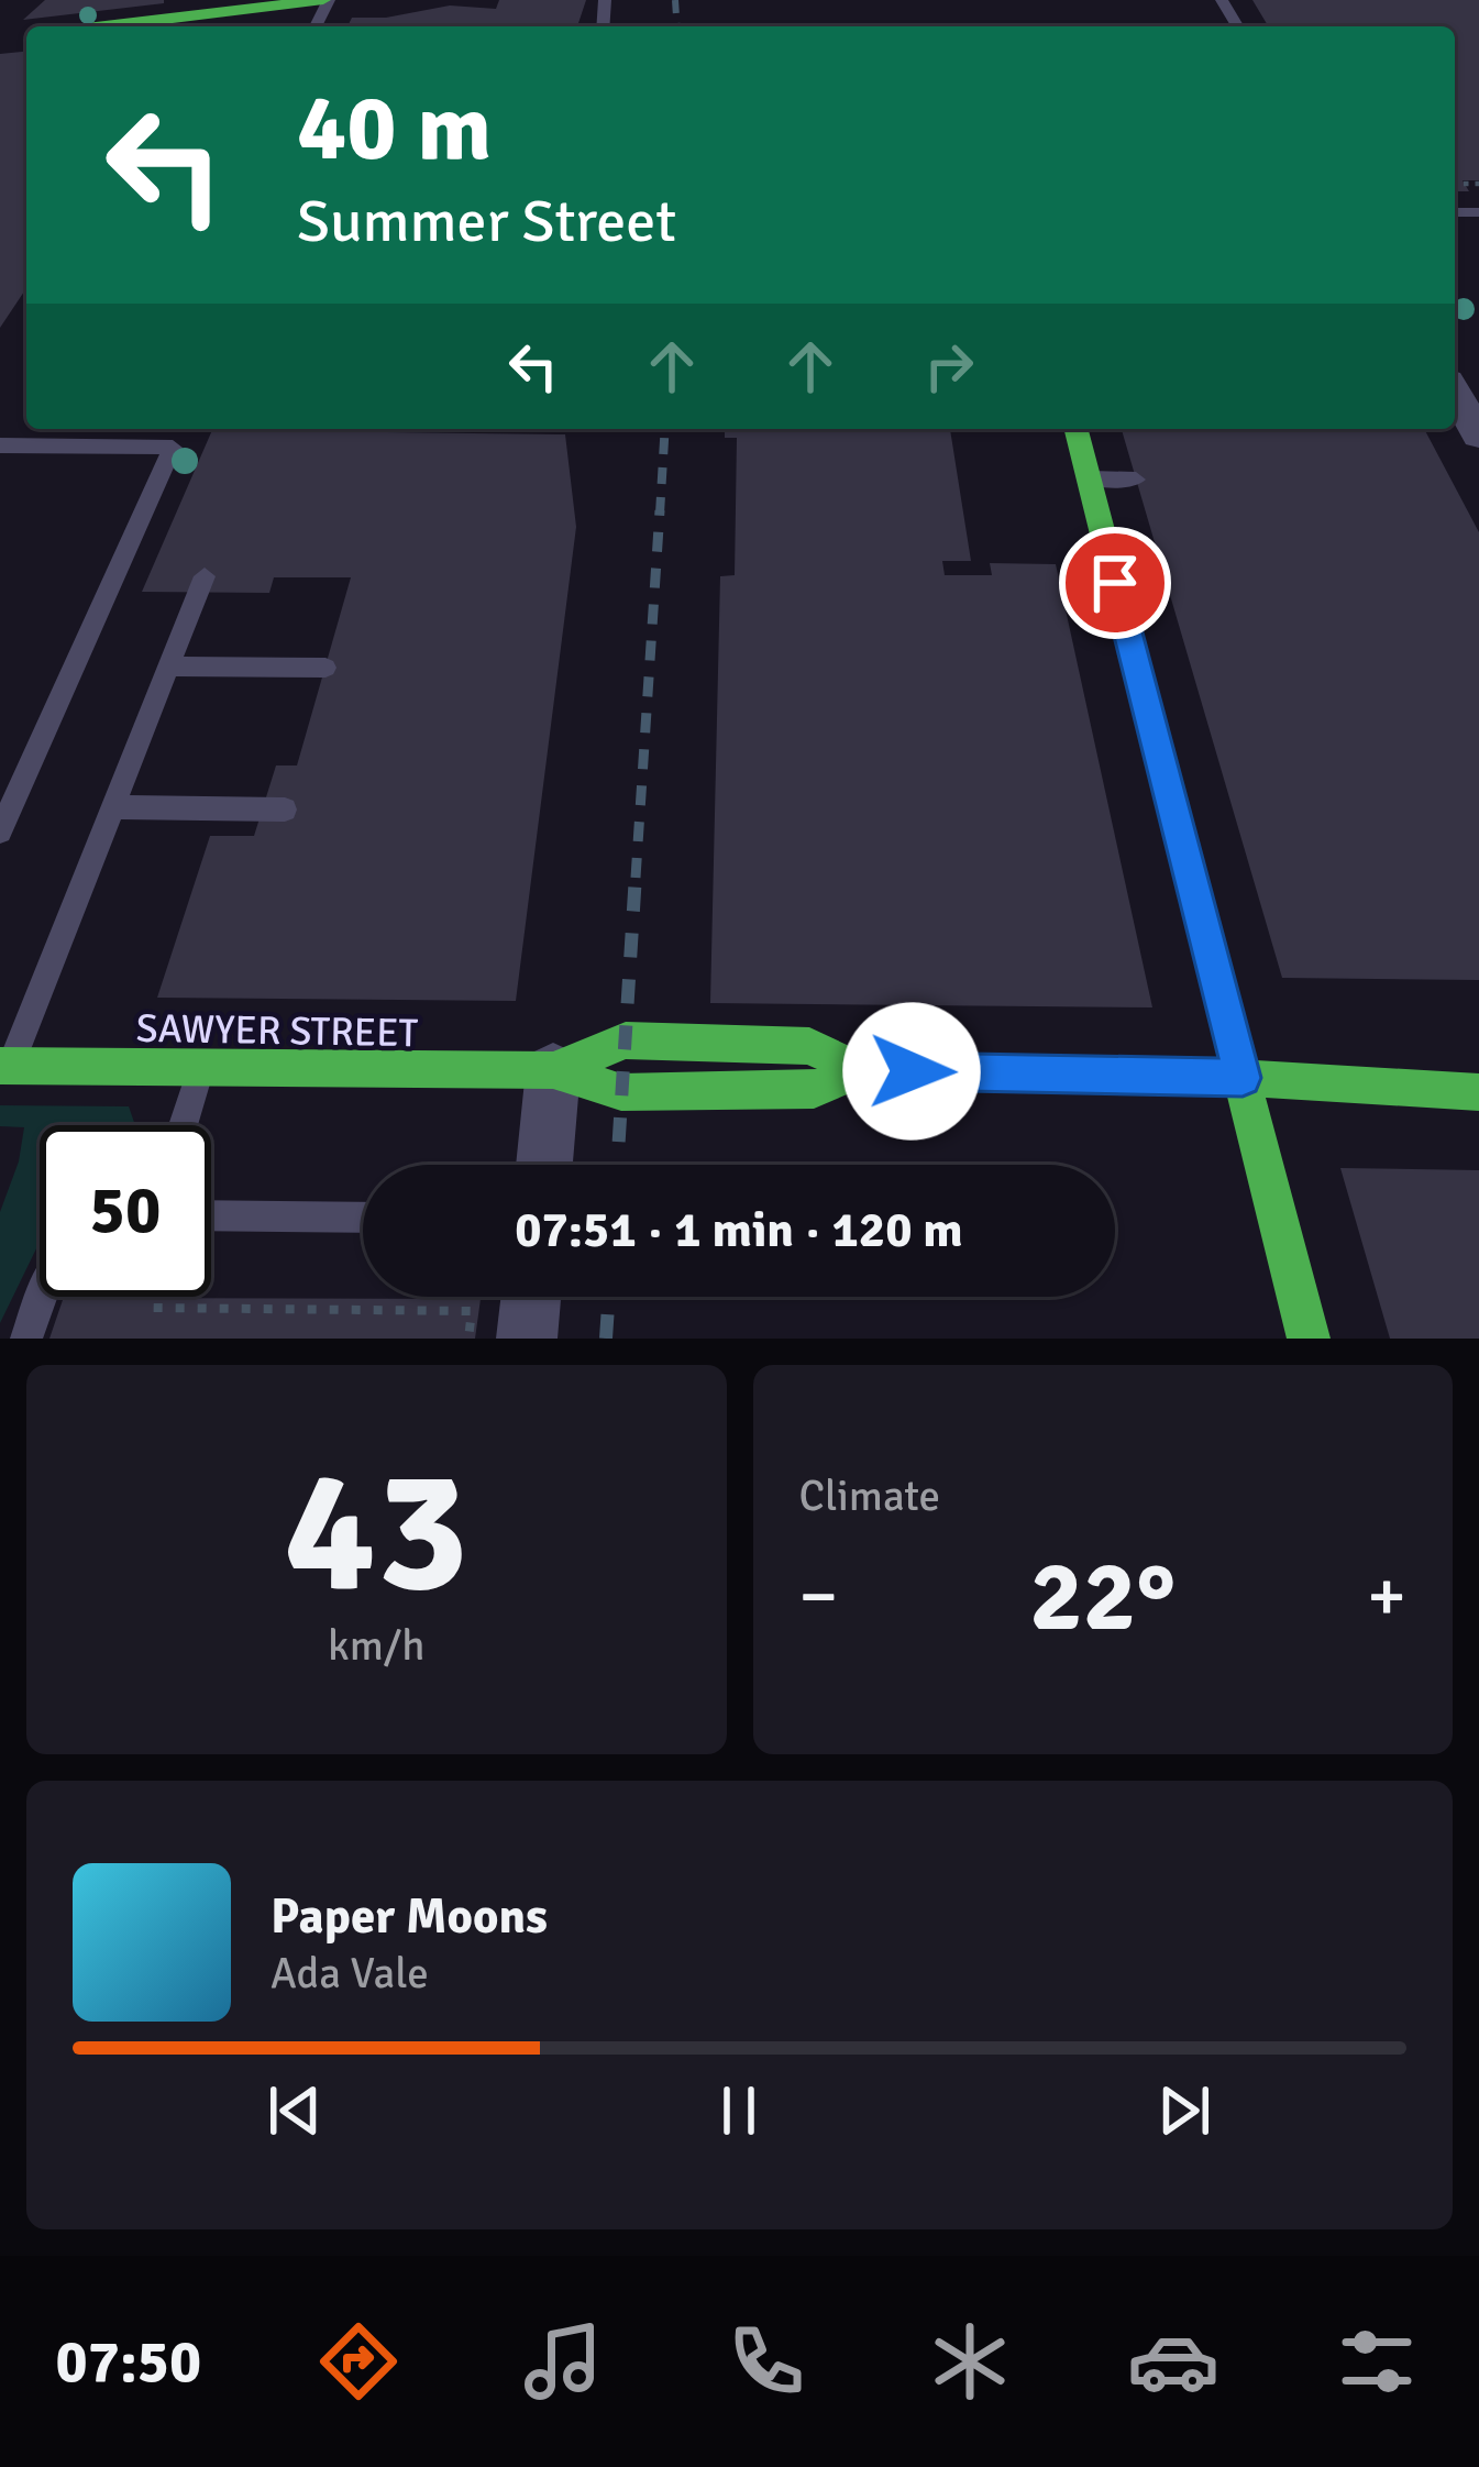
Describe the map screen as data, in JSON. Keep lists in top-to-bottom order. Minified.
{"streets":{"main road":["SAWYER STREET"]},"page":{"turn":["40 m","Summer Street"],"limit":"50","trip":"07:51 · 1 min · 120 m","tile":[["43","km/h"],"Climate"],"heat":["−","22°","+"],"song":["Paper Moons","Ada Vale"],"tabs":"07:50"}}
